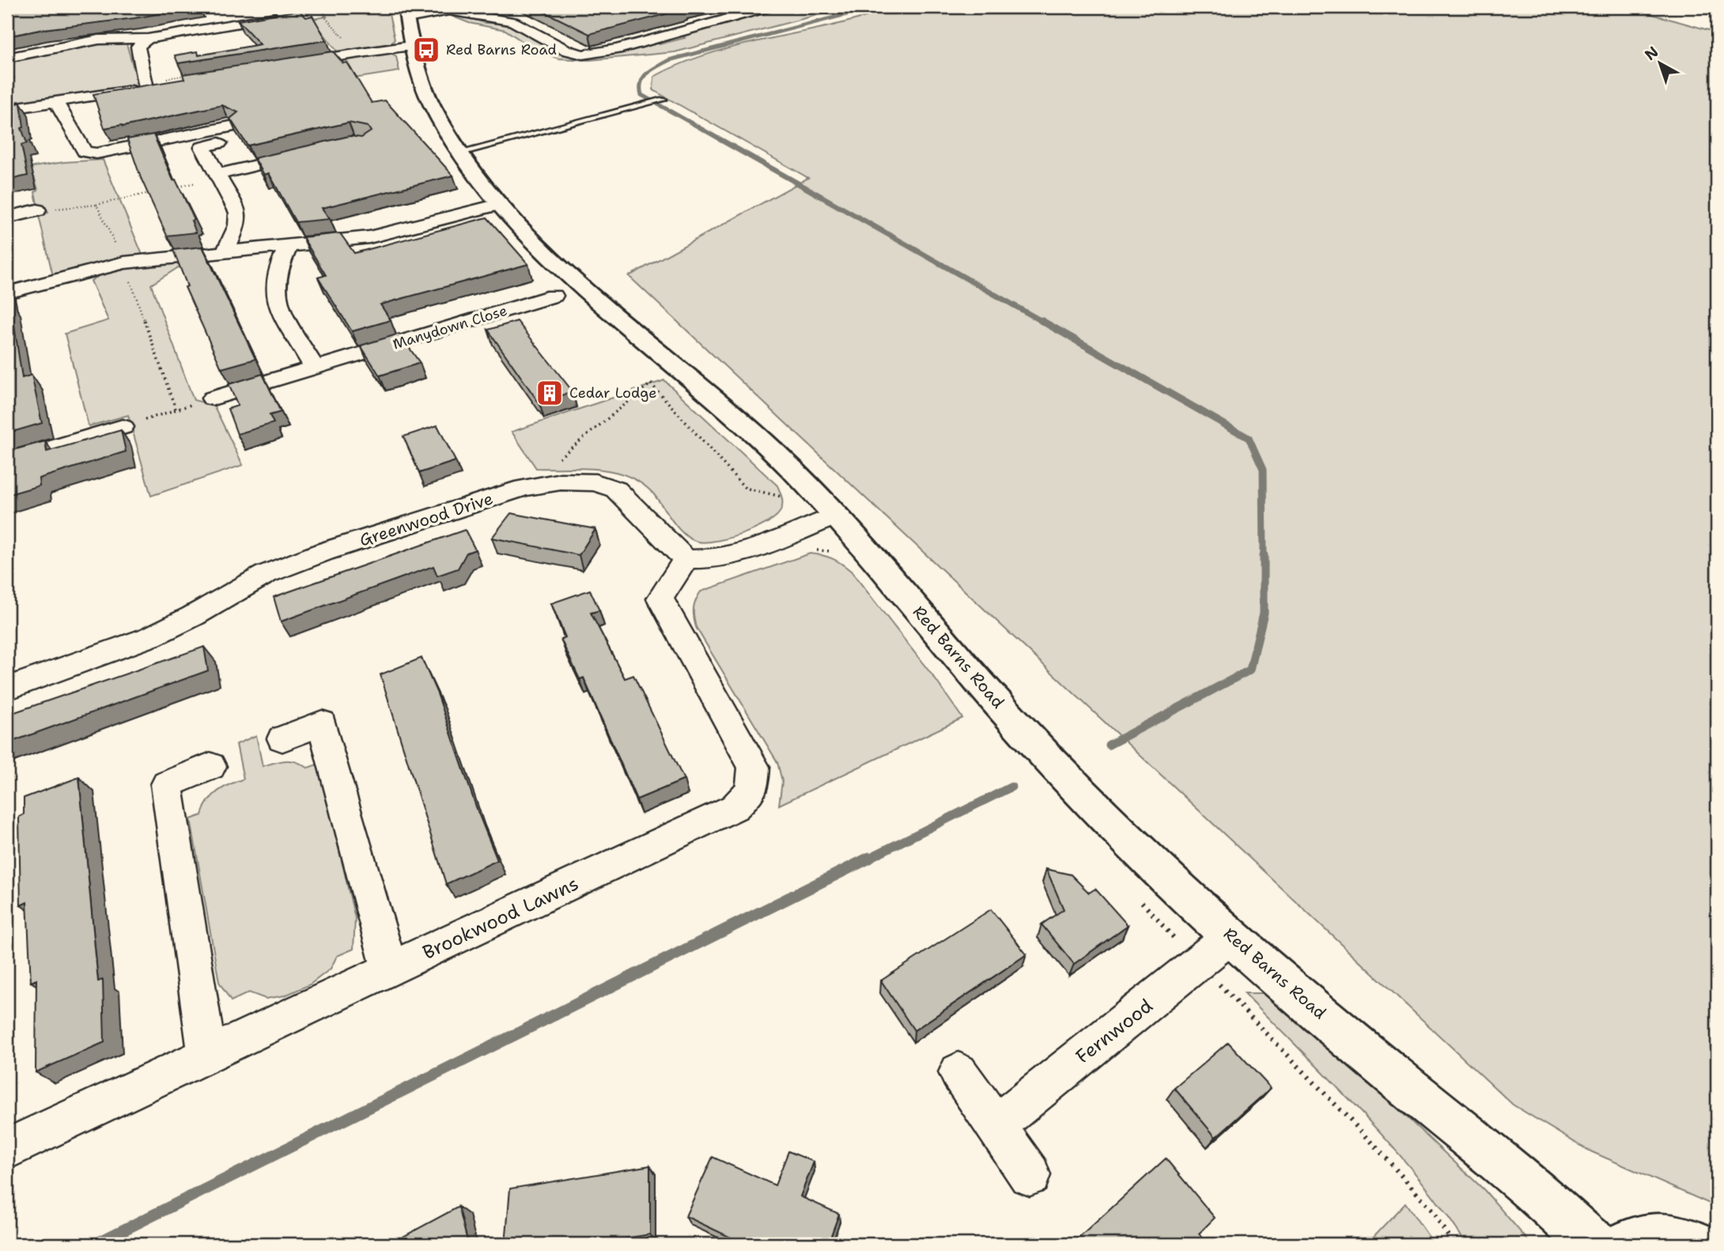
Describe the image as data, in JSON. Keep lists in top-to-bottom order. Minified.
{"streets":{"street":["Manydown Close","Greenwood Drive","Red Barns Road","Brookwood Lawns","Fernwood"]},"crossings":[["Greenwood Drive","Brookwood Lawns"],["Red Barns Road","Fernwood"]],"places":{"bus stop":["Red Barns Road"],"building":["Cedar Lodge"]},"north":"top left"}
